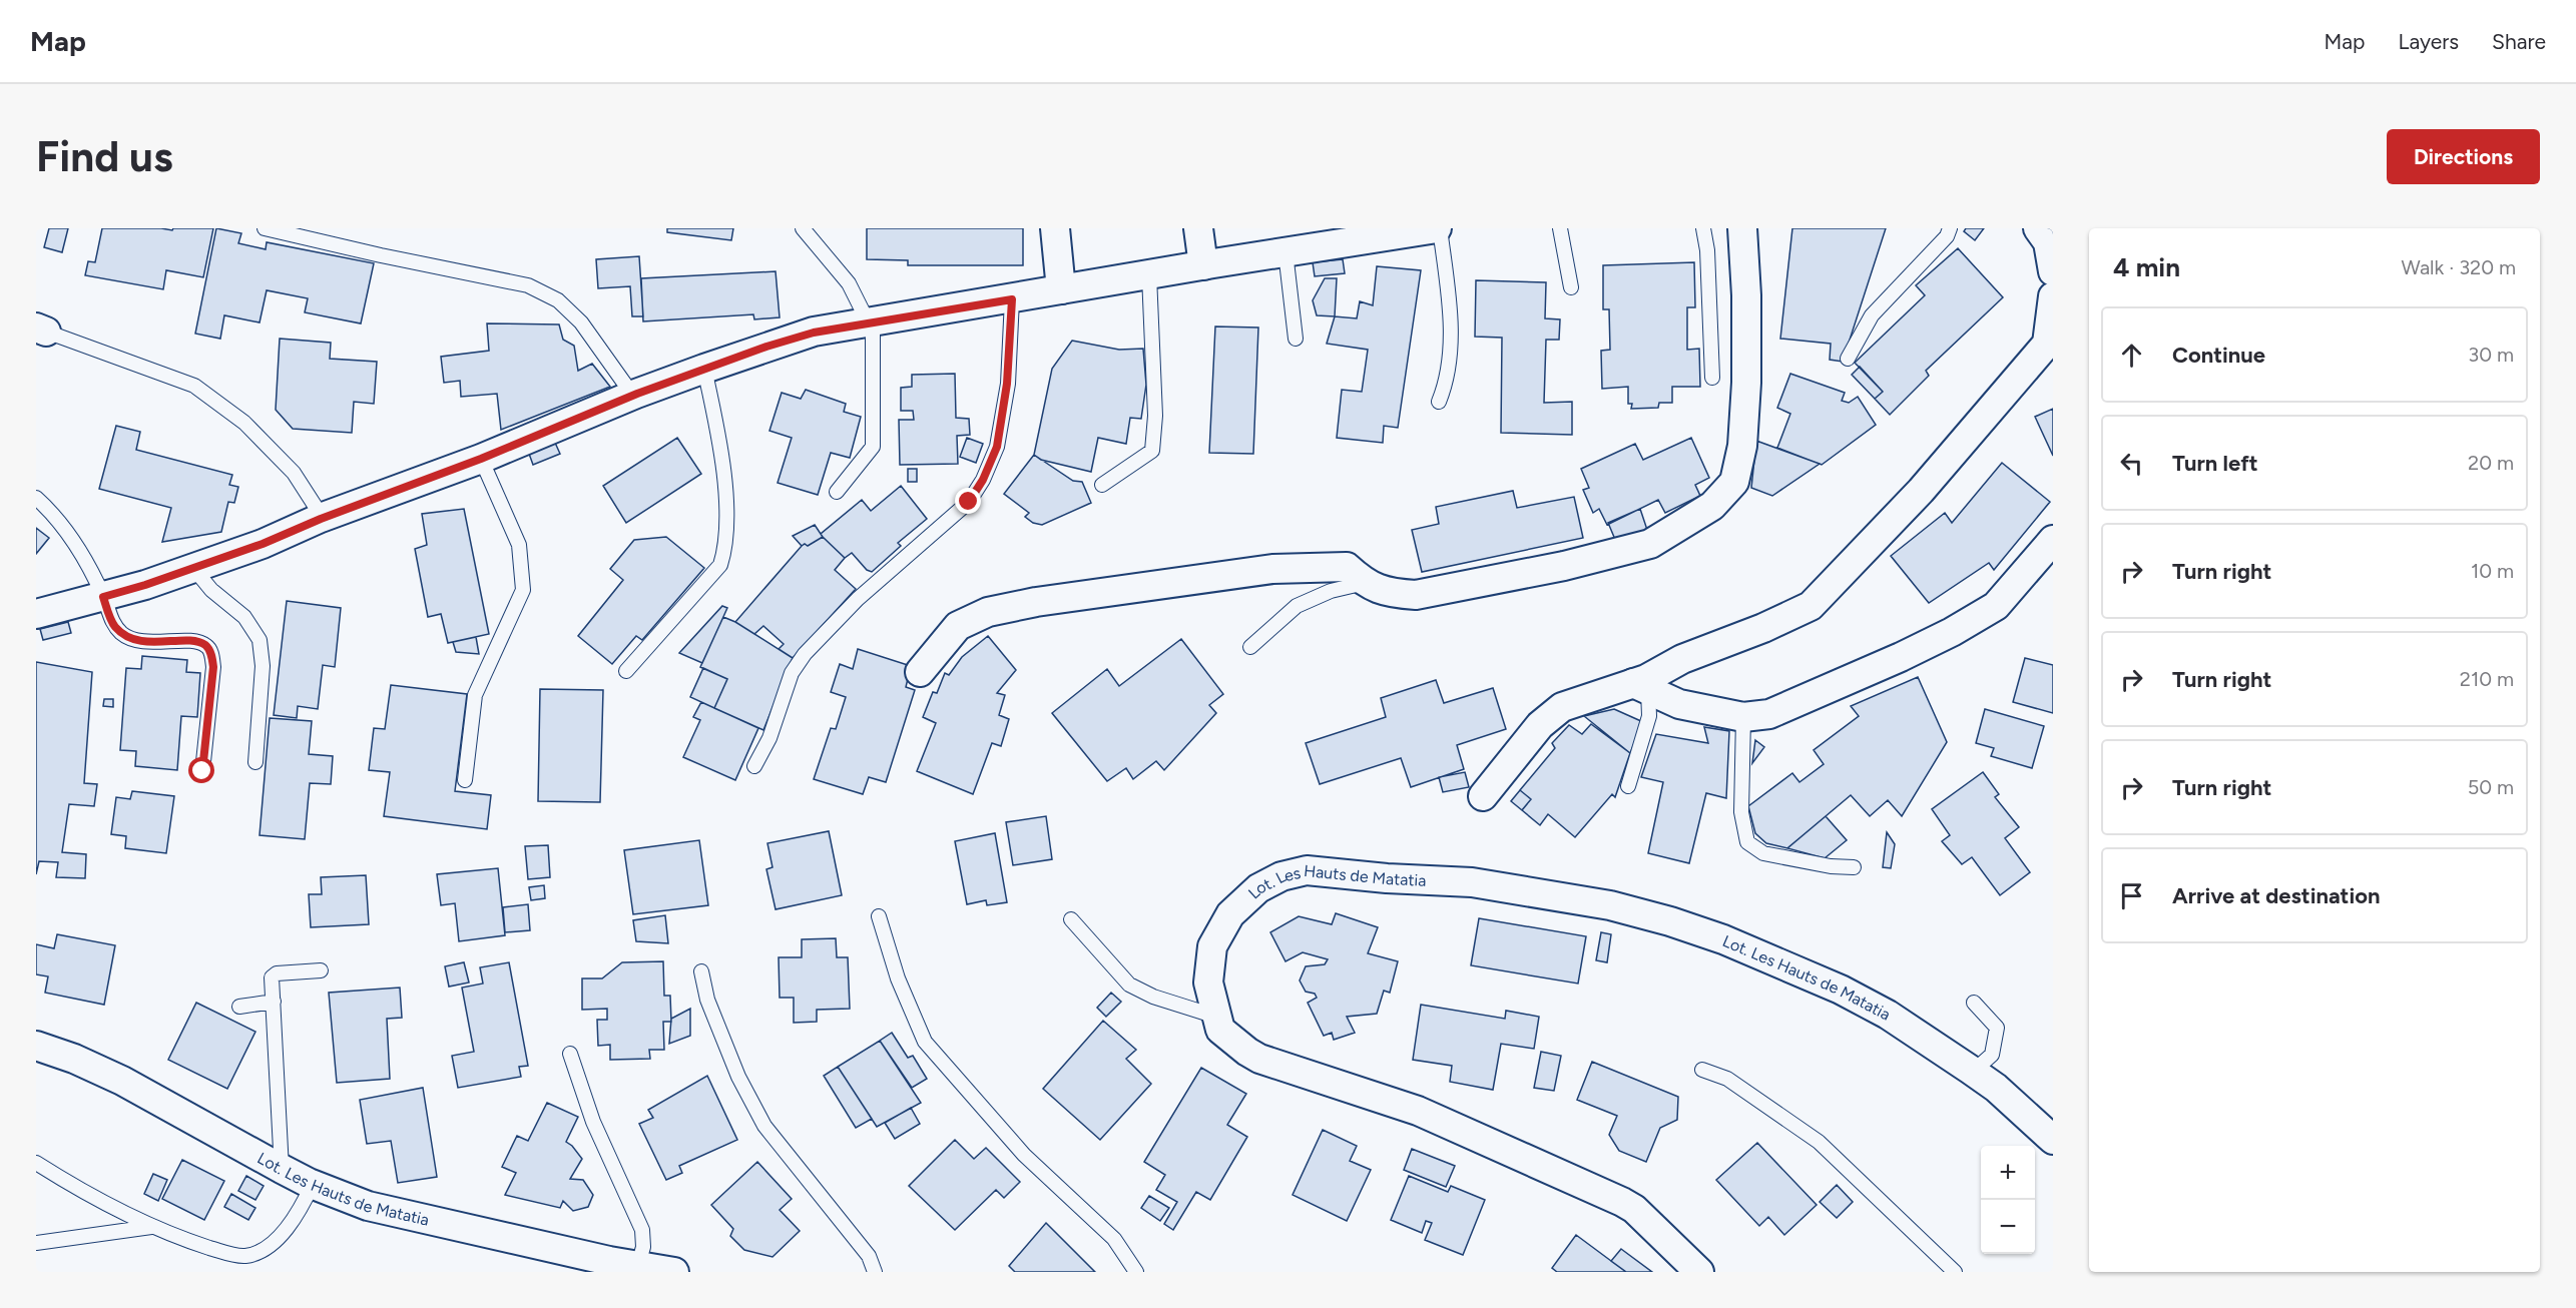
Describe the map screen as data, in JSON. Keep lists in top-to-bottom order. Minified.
{"streets":{"street":["Lot. Les Hauts de Matatia"]},"page":{"header":"Map","nav":["Map","Layers","Share"],"buttons":"Directions","title":"Find us","heading":["4 min","Walk · 320 m"],"list":[["Continue","30 m"],["Turn left","20 m"],["Turn right","10 m"],["Turn right","210 m"],["Turn right","50 m"],"Arrive at destination"],"map_buttons":["+","−"]}}
